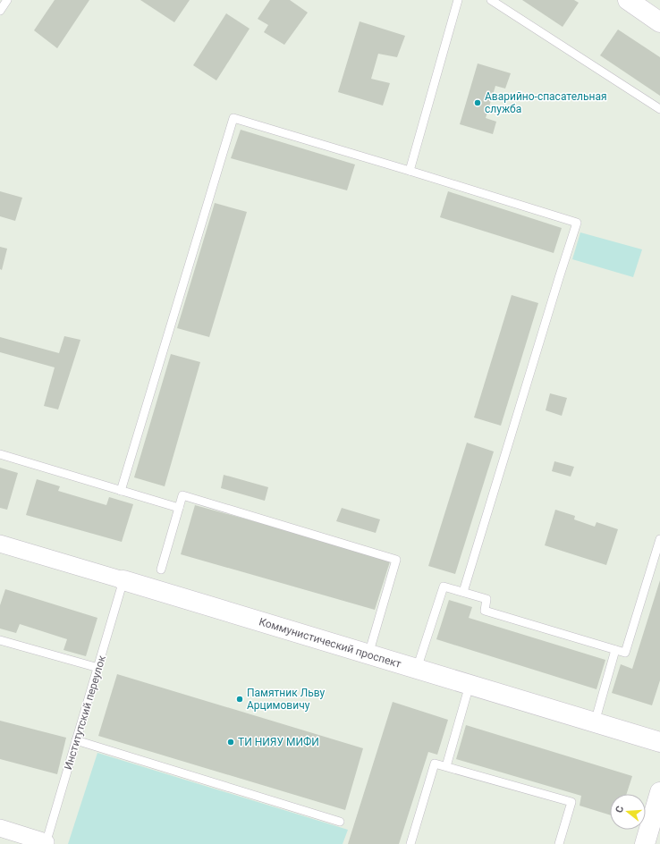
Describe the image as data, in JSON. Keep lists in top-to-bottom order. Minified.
{"streets":{"street":["Коммунистический проспект"],"lane":["Институтский переулок"]},"crossings":[["Коммунистический проспект","Институтский переулок"]],"places":["Аварийно-спасательная служба","Памятник Льву Арцимовичу","ТИ НИЯУ МИФИ"],"north":"left"}
